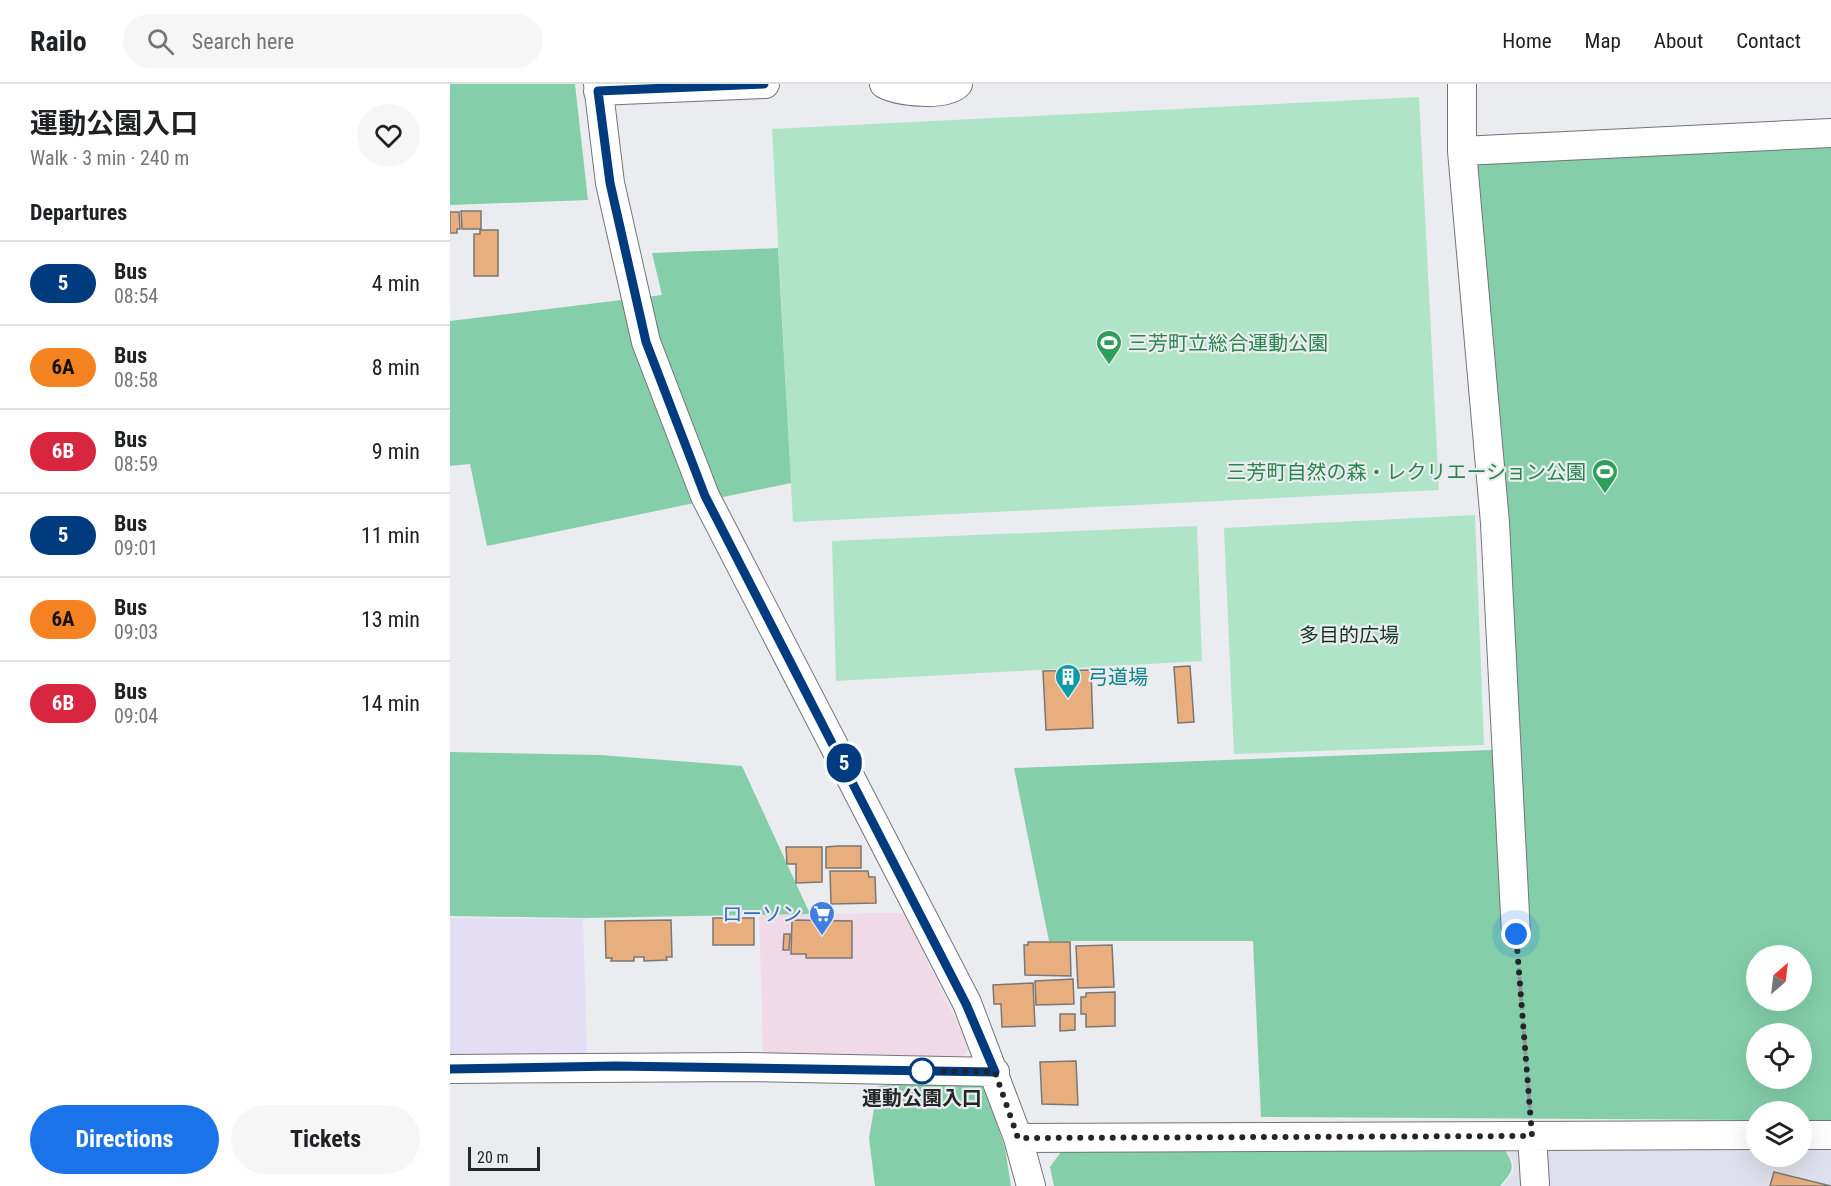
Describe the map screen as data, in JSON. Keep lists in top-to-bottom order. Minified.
{"parks":["多目的広場"],"places":{"sports":["三芳町立総合運動公園","三芳町自然の森・レクリエーション公園"],"building":["弓道場"],"supermarket":["ローソン"],"other":["運動公園入口"]},"lines":["bus line 5"],"scale_bar":"20 m","north":"top right","page":{"header":"Railo","search":"Search here","nav":["Home","Map","About","Contact"],"heading":[["運動公園入口","Walk · 3 min · 240 m"],"Departures"],"on_map":"5","list":[{"mark":"5","name":"Bus","note":"08:54","value":"4 min"},{"mark":"6A","name":"Bus","note":"08:58","value":"8 min"},{"mark":"6B","name":"Bus","note":"08:59","value":"9 min"},{"mark":"5","name":"Bus","note":"09:01","value":"11 min"},{"mark":"6A","name":"Bus","note":"09:03","value":"13 min"},{"mark":"6B","name":"Bus","note":"09:04","value":"14 min"}],"buttons":["Directions","Tickets"],"scale":"20 m"}}
